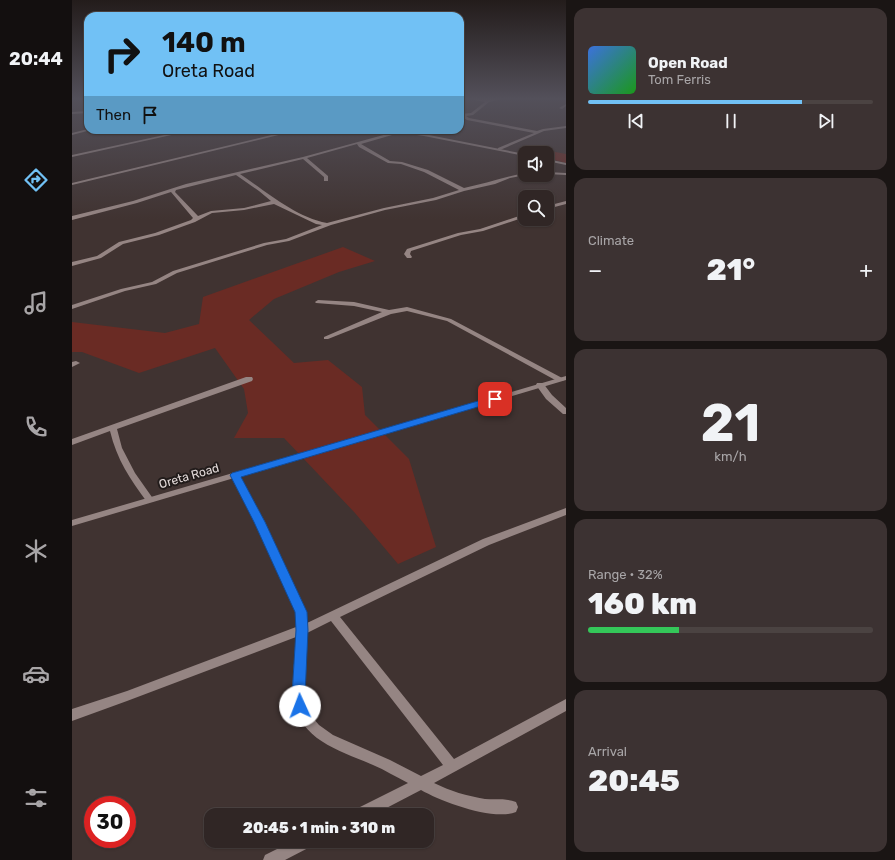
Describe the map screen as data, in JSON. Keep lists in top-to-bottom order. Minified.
{"streets":{"street":["Oreta Road"]},"page":{"tabs":"20:44","turn":["140 m","Oreta Road"],"song":["Open Road","Tom Ferris"],"then":"Then","tile":["Climate",["21","km/h"],["Range · 32%","160 km"],["Arrival","20:45"]],"heat":["−","21°","+"],"limit":"30","trip":"20:45 · 1 min · 310 m"}}
